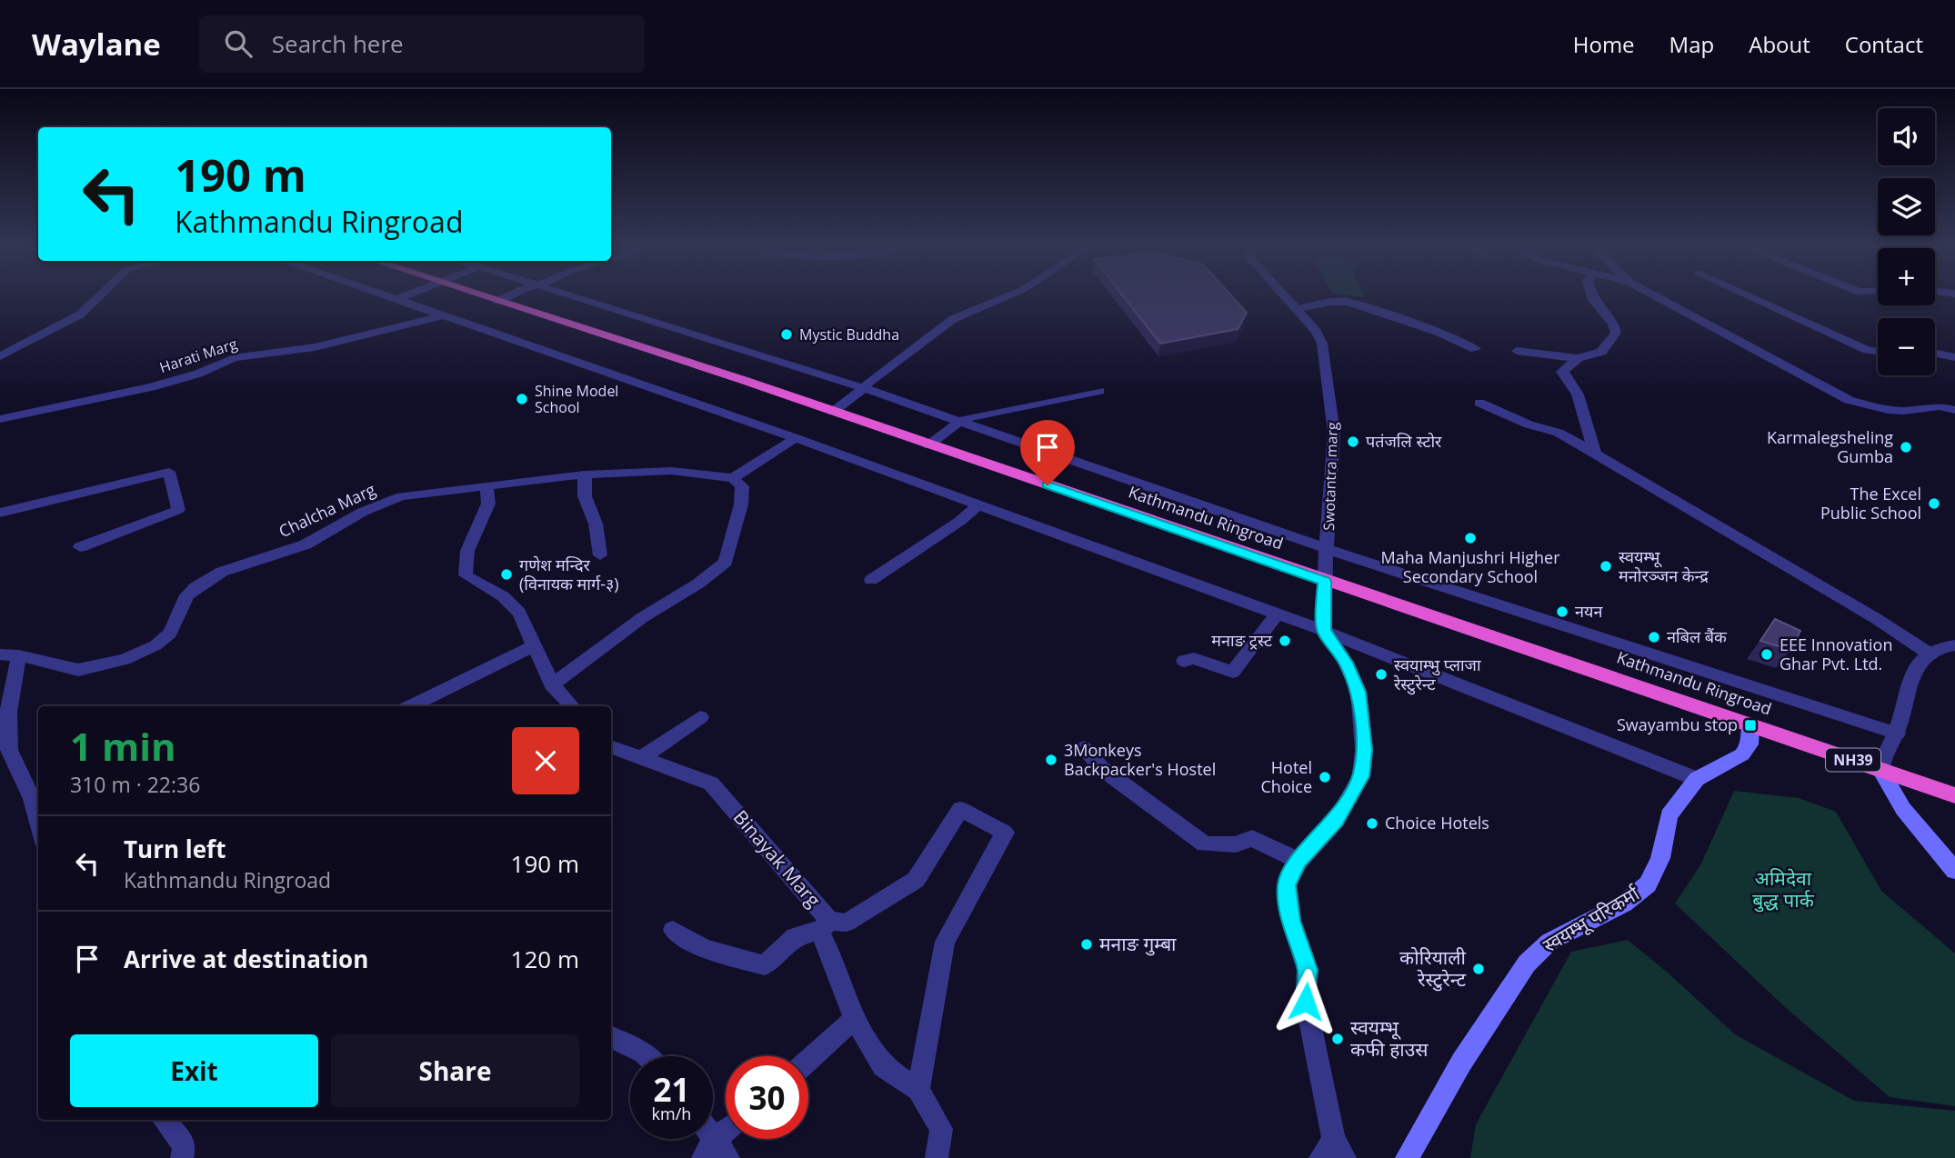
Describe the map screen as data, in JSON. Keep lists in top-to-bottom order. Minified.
{"streets":{"highway":["Kathmandu Ringroad","NH39"],"main road":["स्वयम्भू परिकर्मा"],"street":["Harati Marg","Swotantra marg","Chalcha Marg","Binayak Marg"]},"crossings":[["Swotantra marg","Kathmandu Ringroad"],["Kathmandu Ringroad","स्वयम्भू परिकर्मा"]],"parks":["अमिदेवा बुद्ध पार्क"],"places":{"other":["Mystic Buddha","Shine Model School","पतंजलि स्टोर","Karmalegsheling Gumba","The Excel Public School","Maha Manjushri Higher Secondary School","स्वयम्भू मनोरञ्जन केन्द्र","गणेश मन्दिर (विनायक मार्ग-३)","नयन","नबिल बैंक","मनाङ ट्रस्ट","EEE Innovation Ghar Pvt. Ltd.","स्वयाम्भु प्लाजा रेस्टुरेन्ट","3Monkeys Backpacker's Hostel","Hotel Choice","Choice Hotels","मनाङ गुम्बा","कोरियाली रेस्टुरेन्ट","स्वयम्भू कफी हाउस"],"transit":["Swayambu stop"]},"page":{"header":"Waylane","search":"Search here","nav":["Home","Map","About","Contact"],"map_buttons":["+","−"],"turn":["190 m","Kathmandu Ringroad"],"heading":["1 min","310 m · 22:36"],"list":[{"name":"Turn left","note":"Kathmandu Ringroad","value":"190 m"},{"name":"Arrive at destination","value":"120 m"}],"buttons":["Exit","Share"],"speed":"21 km/h","limit":"30"}}
